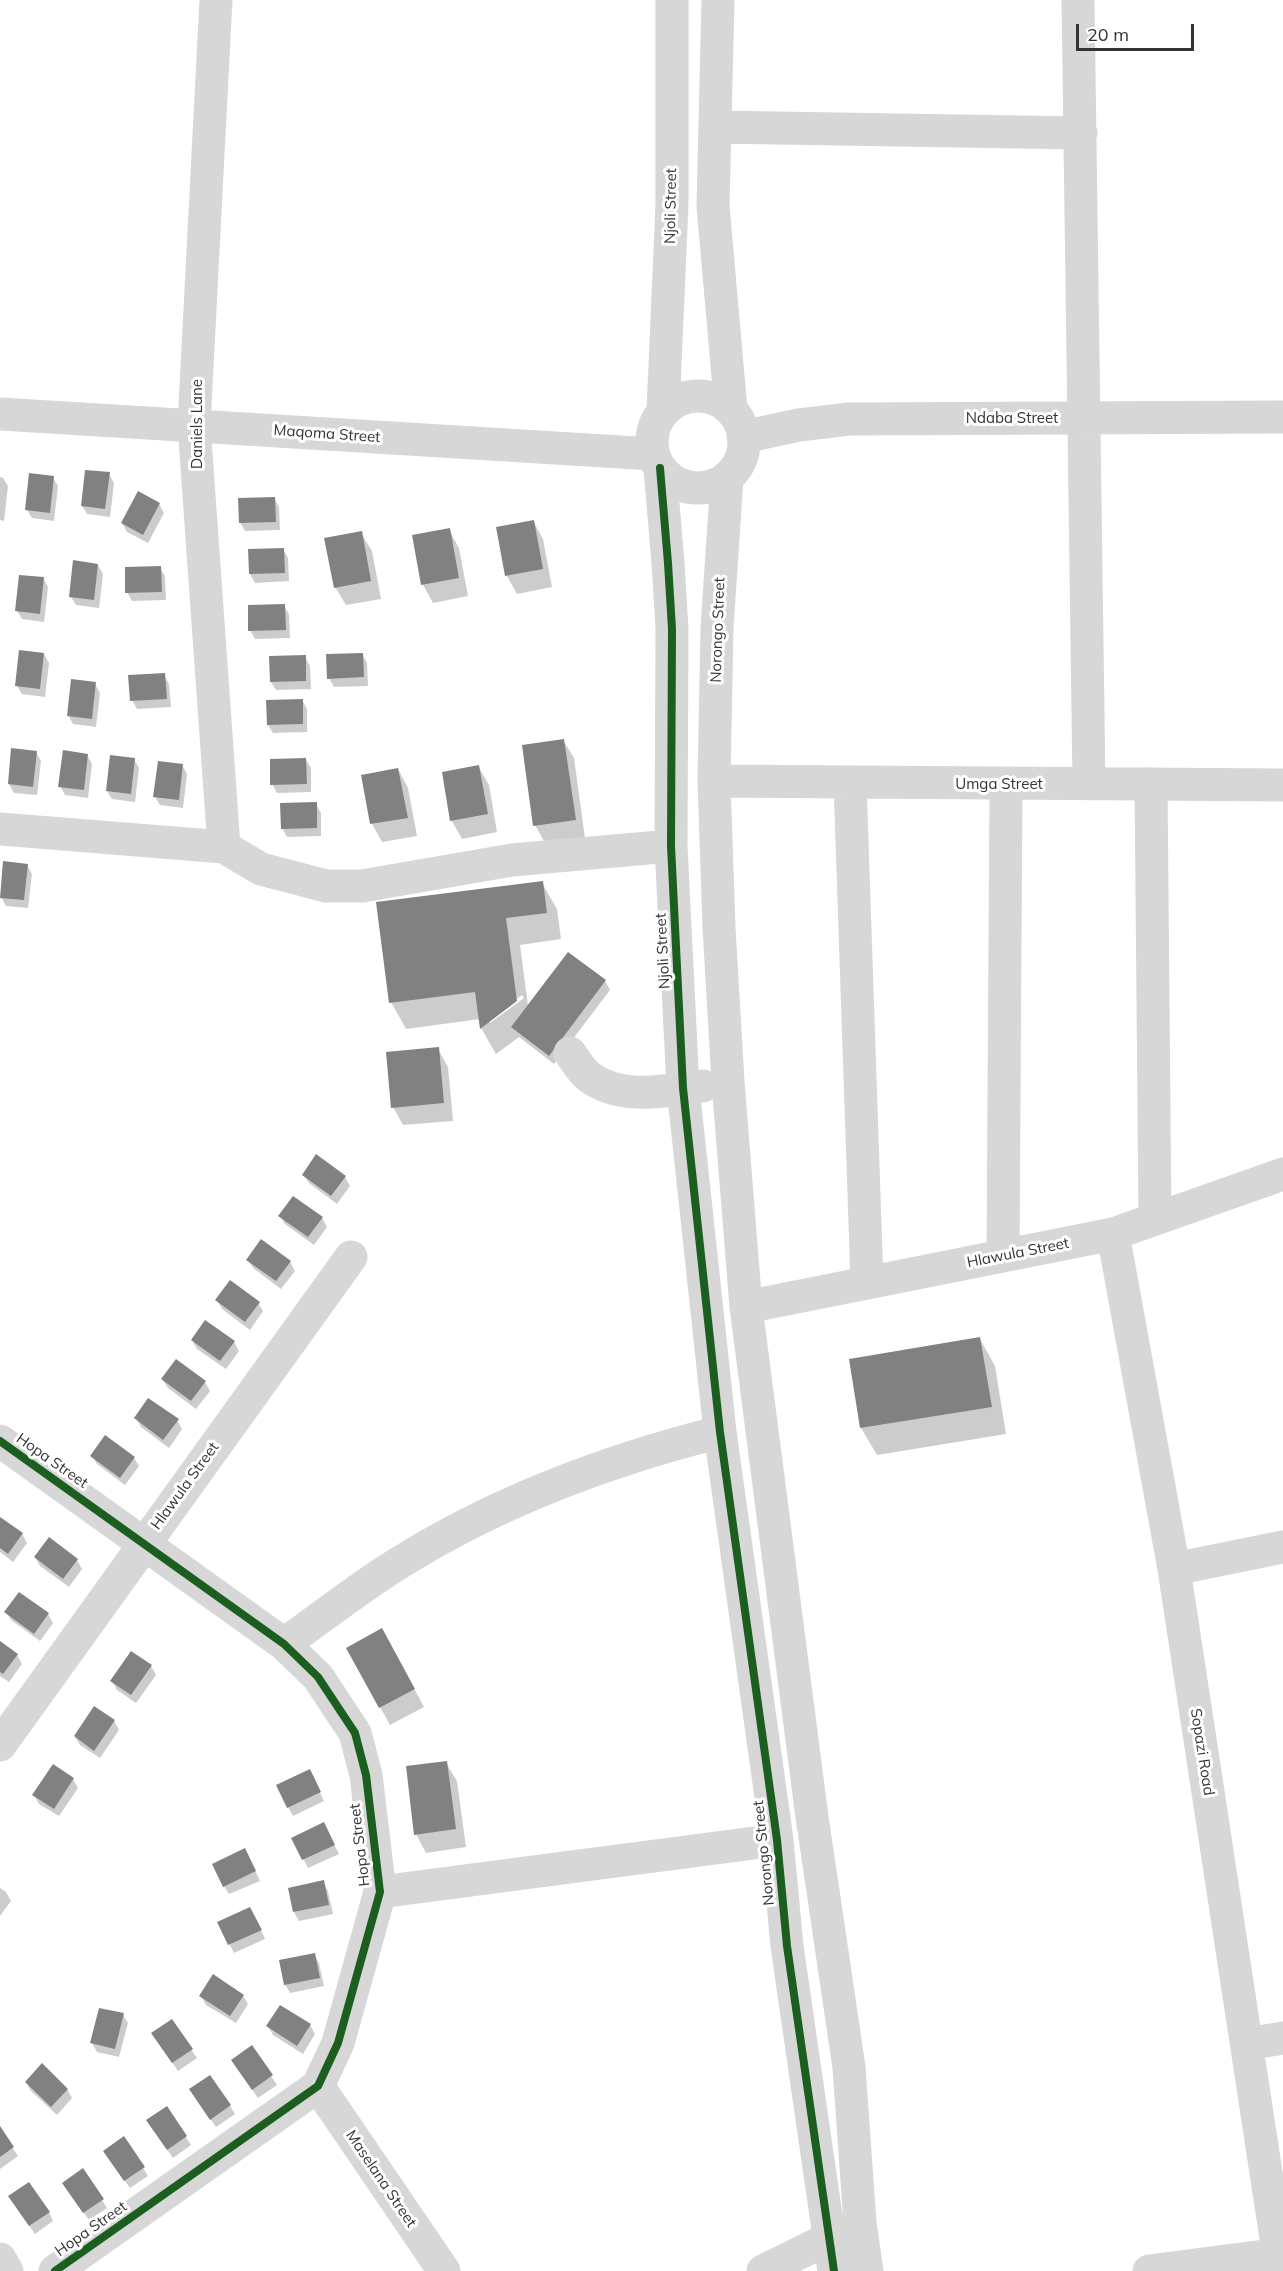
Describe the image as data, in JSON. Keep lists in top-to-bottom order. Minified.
{"streets":{"street":["Njoli Street","Ndaba Street","Daniels Lane","Maqoma Street","Norongo Street","Umga Street","Hlawula Street","Hopa Street","Sopazi Road","Maselana Street"]},"crossings":[["Njoli Street","Ndaba Street"],["Njoli Street","Maqoma Street"],["Njoli Street","Norongo Street"],["Ndaba Street","Maqoma Street"],["Ndaba Street","Norongo Street"],["Daniels Lane","Maqoma Street"],["Maqoma Street","Norongo Street"],["Norongo Street","Umga Street"],["Norongo Street","Hopa Street"],["Hlawula Street","Hopa Street"],["Hlawula Street","Sopazi Road"],["Hopa Street","Maselana Street"]],"scale_bar":"20 m"}
